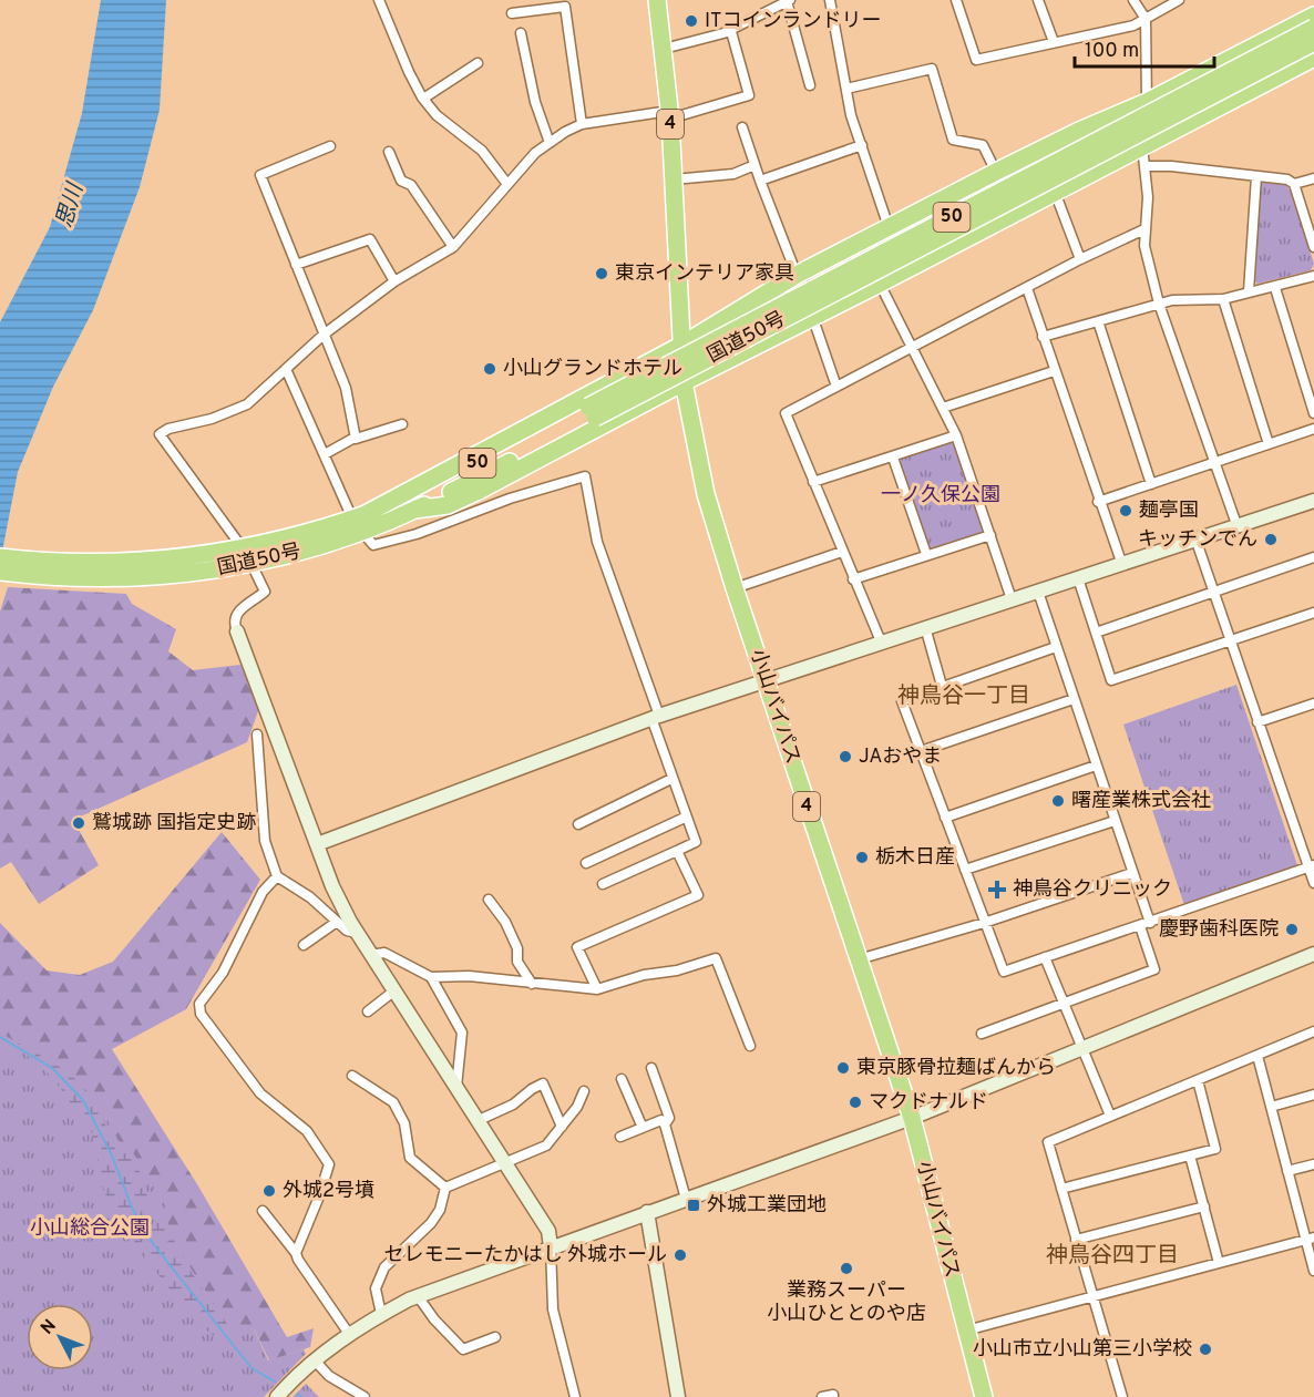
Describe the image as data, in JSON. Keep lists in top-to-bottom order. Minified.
{"streets":{"highway":["4","50","国道50号","小山バイパス"]},"districts":["神鳥谷一丁目","神鳥谷四丁目"],"water":["思川"],"parks":["一ノ久保公園","小山総合公園"],"places":{"other":["ITコインランドリー","東京インテリア家具","小山グランドホテル","麺亭国","キッチンでん","JAおやま","曙産業株式会社","鷲城跡 国指定史跡","栃木日産","慶野歯科医院","東京豚骨拉麺ばんから","マクドナルド","外城2号墳","セレモニーたかはし 外城ホール","業務スーパー 小山ひととのや店","小山市立小山第三小学校"],"health":["神鳥谷クリニック"],"transit":["外城工業団地"]},"scale_bar":"100 m","north":"top left"}
